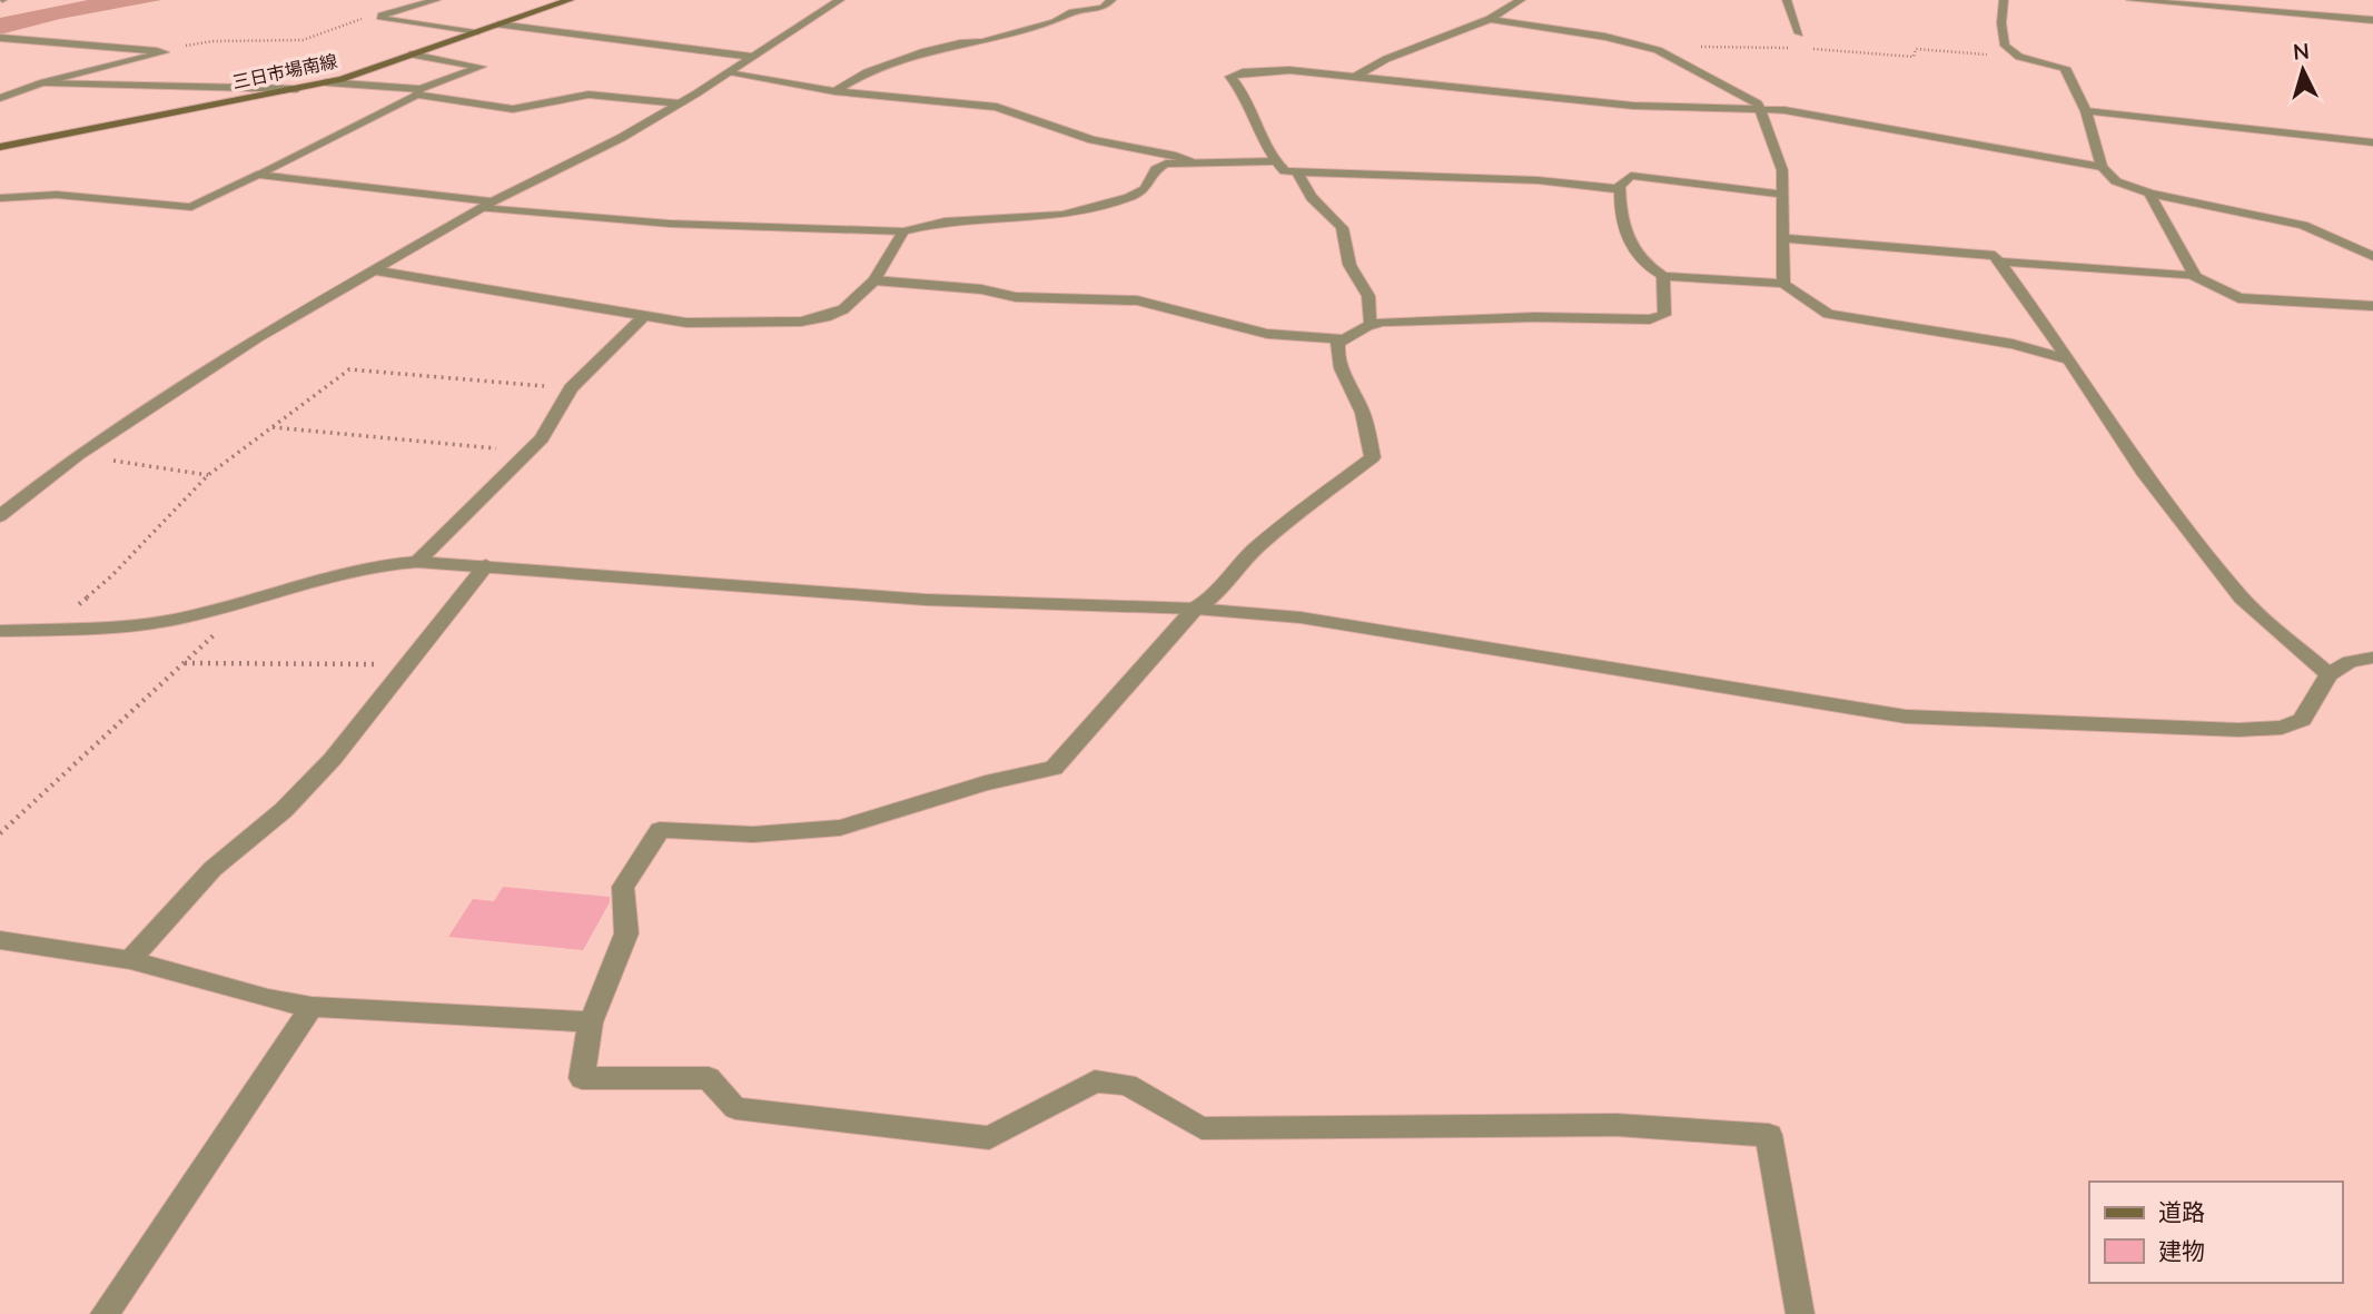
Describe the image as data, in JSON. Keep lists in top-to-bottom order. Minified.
{"streets":{"main road":["三日市場南線"]},"legend":["道路","建物"],"north":"top"}
